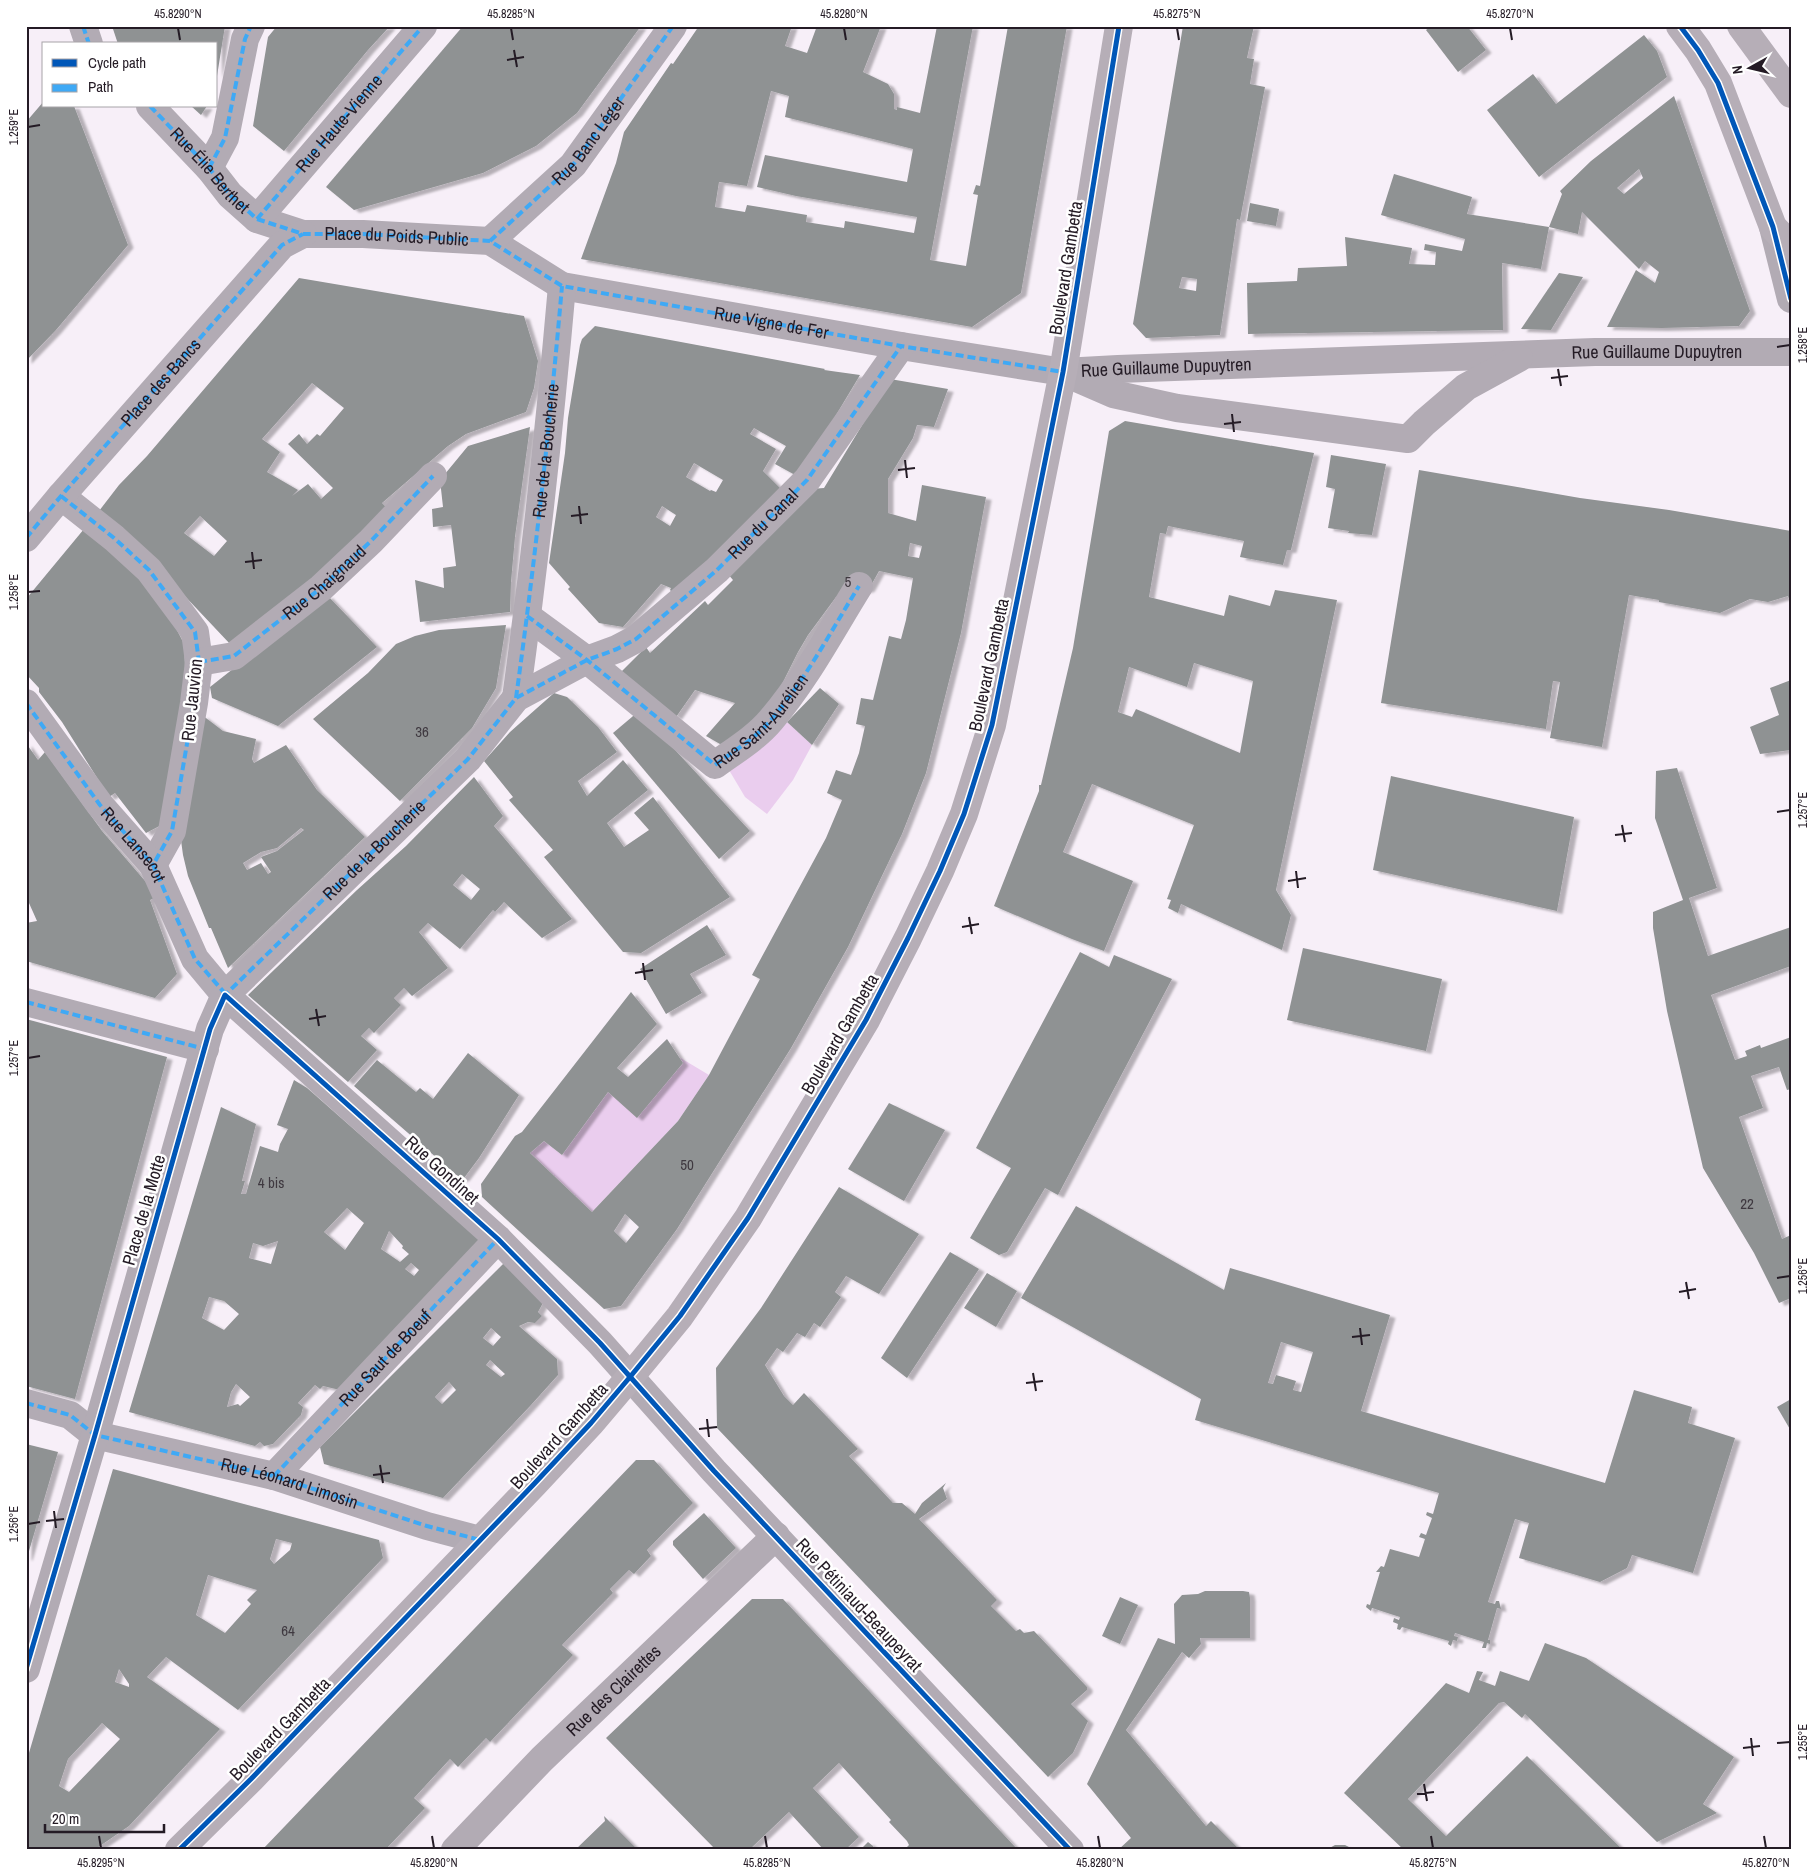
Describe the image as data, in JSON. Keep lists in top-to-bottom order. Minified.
{"streets":{"main road":["Boulevard Gambetta"],"street":["Rue Haute-Vienne","Rue Banc Léger","Rue Élie Berthet","Place du Poids Public","Rue Vigne de Fer","Rue Guillaume Dupuytren","Place des Bancs","Rue de la Boucherie","Rue du Canal","Rue Chaignaud","Rue Jauvion","Rue Saint-Aurélien","Rue Lansecot","Rue Gondinet","Place de la Motte","Rue Saut de Boeuf","Rue Léonard Limosin","Rue Pétiniaud-Beaupeyrat","Rue des Clairettes"]},"crossings":[["Rue Haute-Vienne","Rue Élie Berthet"],["Rue Banc Léger","Place du Poids Public"],["Rue Banc Léger","Rue Vigne de Fer"],["Rue Élie Berthet","Place du Poids Public"],["Rue Élie Berthet","Place des Bancs"],["Place du Poids Public","Rue Vigne de Fer"],["Place du Poids Public","Place des Bancs"],["Boulevard Gambetta","Rue Vigne de Fer"],["Boulevard Gambetta","Rue Guillaume Dupuytren"],["Boulevard Gambetta","Rue Gondinet"],["Boulevard Gambetta","Rue Léonard Limosin"],["Boulevard Gambetta","Rue Pétiniaud-Beaupeyrat"],["Rue Vigne de Fer","Rue Guillaume Dupuytren"],["Rue Vigne de Fer","Rue de la Boucherie"],["Rue Vigne de Fer","Rue du Canal"],["Place des Bancs","Rue Jauvion"],["Rue de la Boucherie","Rue du Canal"],["Rue de la Boucherie","Rue Lansecot"],["Rue de la Boucherie","Rue Gondinet"],["Rue de la Boucherie","Place de la Motte"],["Rue du Canal","Rue Saint-Aurélien"],["Rue Chaignaud","Rue Jauvion"],["Rue Jauvion","Rue Lansecot"],["Rue Lansecot","Rue Gondinet"],["Rue Lansecot","Place de la Motte"],["Rue Gondinet","Place de la Motte"],["Rue Gondinet","Rue Saut de Boeuf"],["Rue Gondinet","Rue Pétiniaud-Beaupeyrat"],["Place de la Motte","Rue Léonard Limosin"],["Rue Saut de Boeuf","Rue Léonard Limosin"],["Rue Pétiniaud-Beaupeyrat","Rue des Clairettes"]],"house_numbers":["5","36","50","4 bis","22","64"],"legend":["Cycle path","Path"],"scale_bar":"20 m","north":"left","coordinates":["45.8290°N","45.8285°N","45.8280°N","45.8275°N","45.8270°N","1.259°E","1.258°E","1.257°E","1.256°E","1.255°E","45.8295°N"]}
